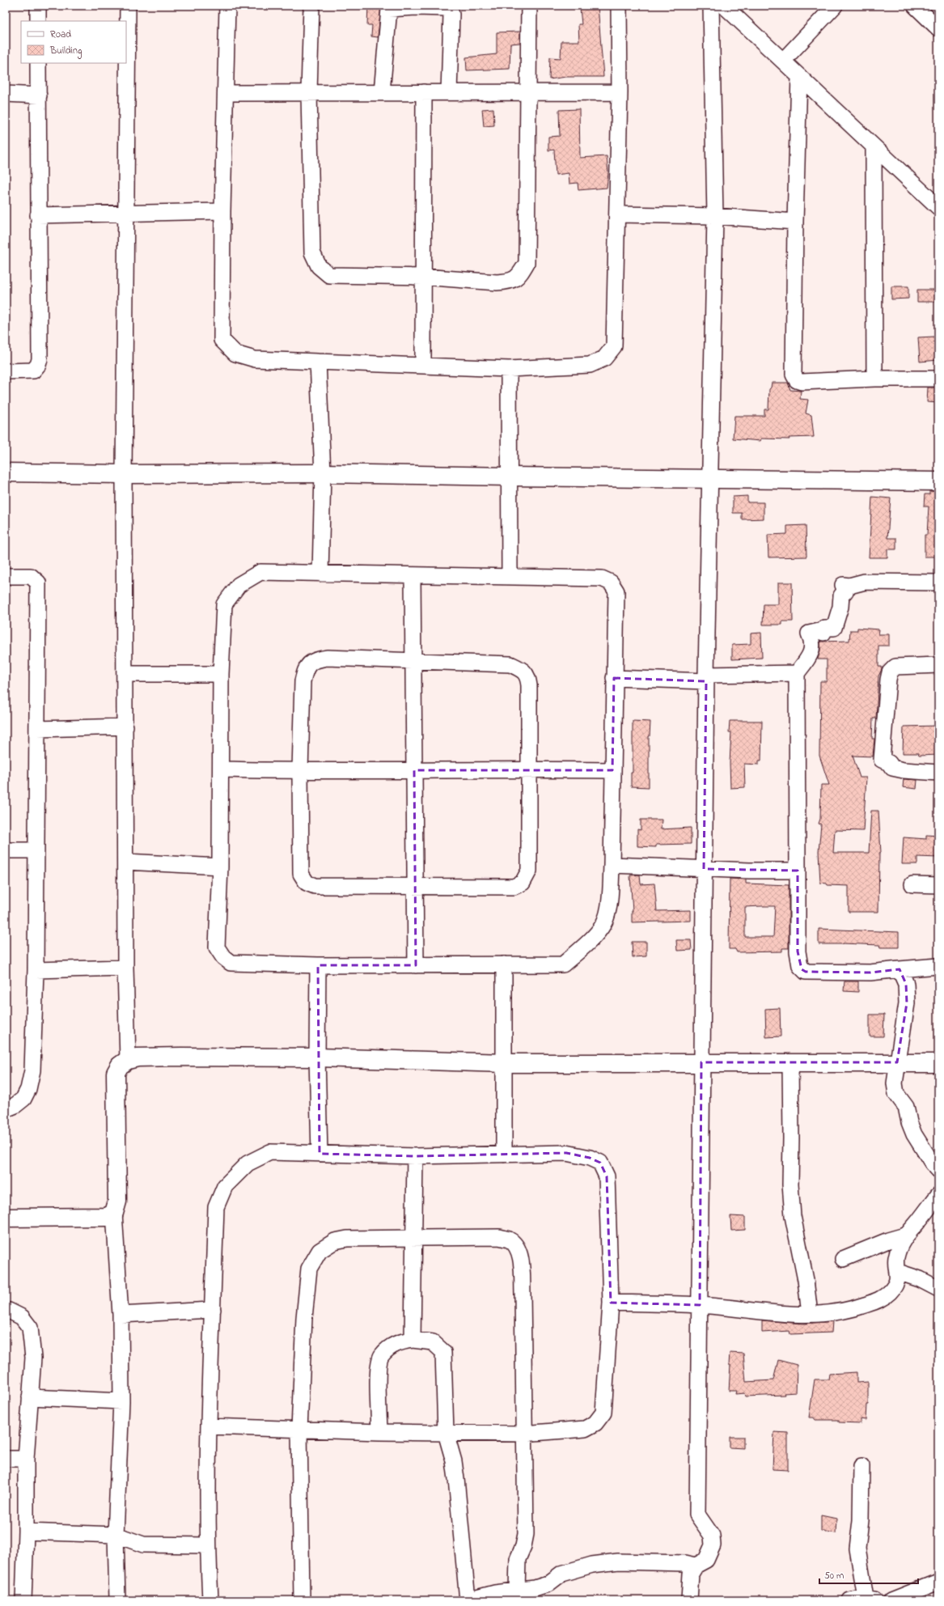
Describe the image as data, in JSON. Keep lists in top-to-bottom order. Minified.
{"legend":["Road","Building"],"scale_bar":"50 m"}
